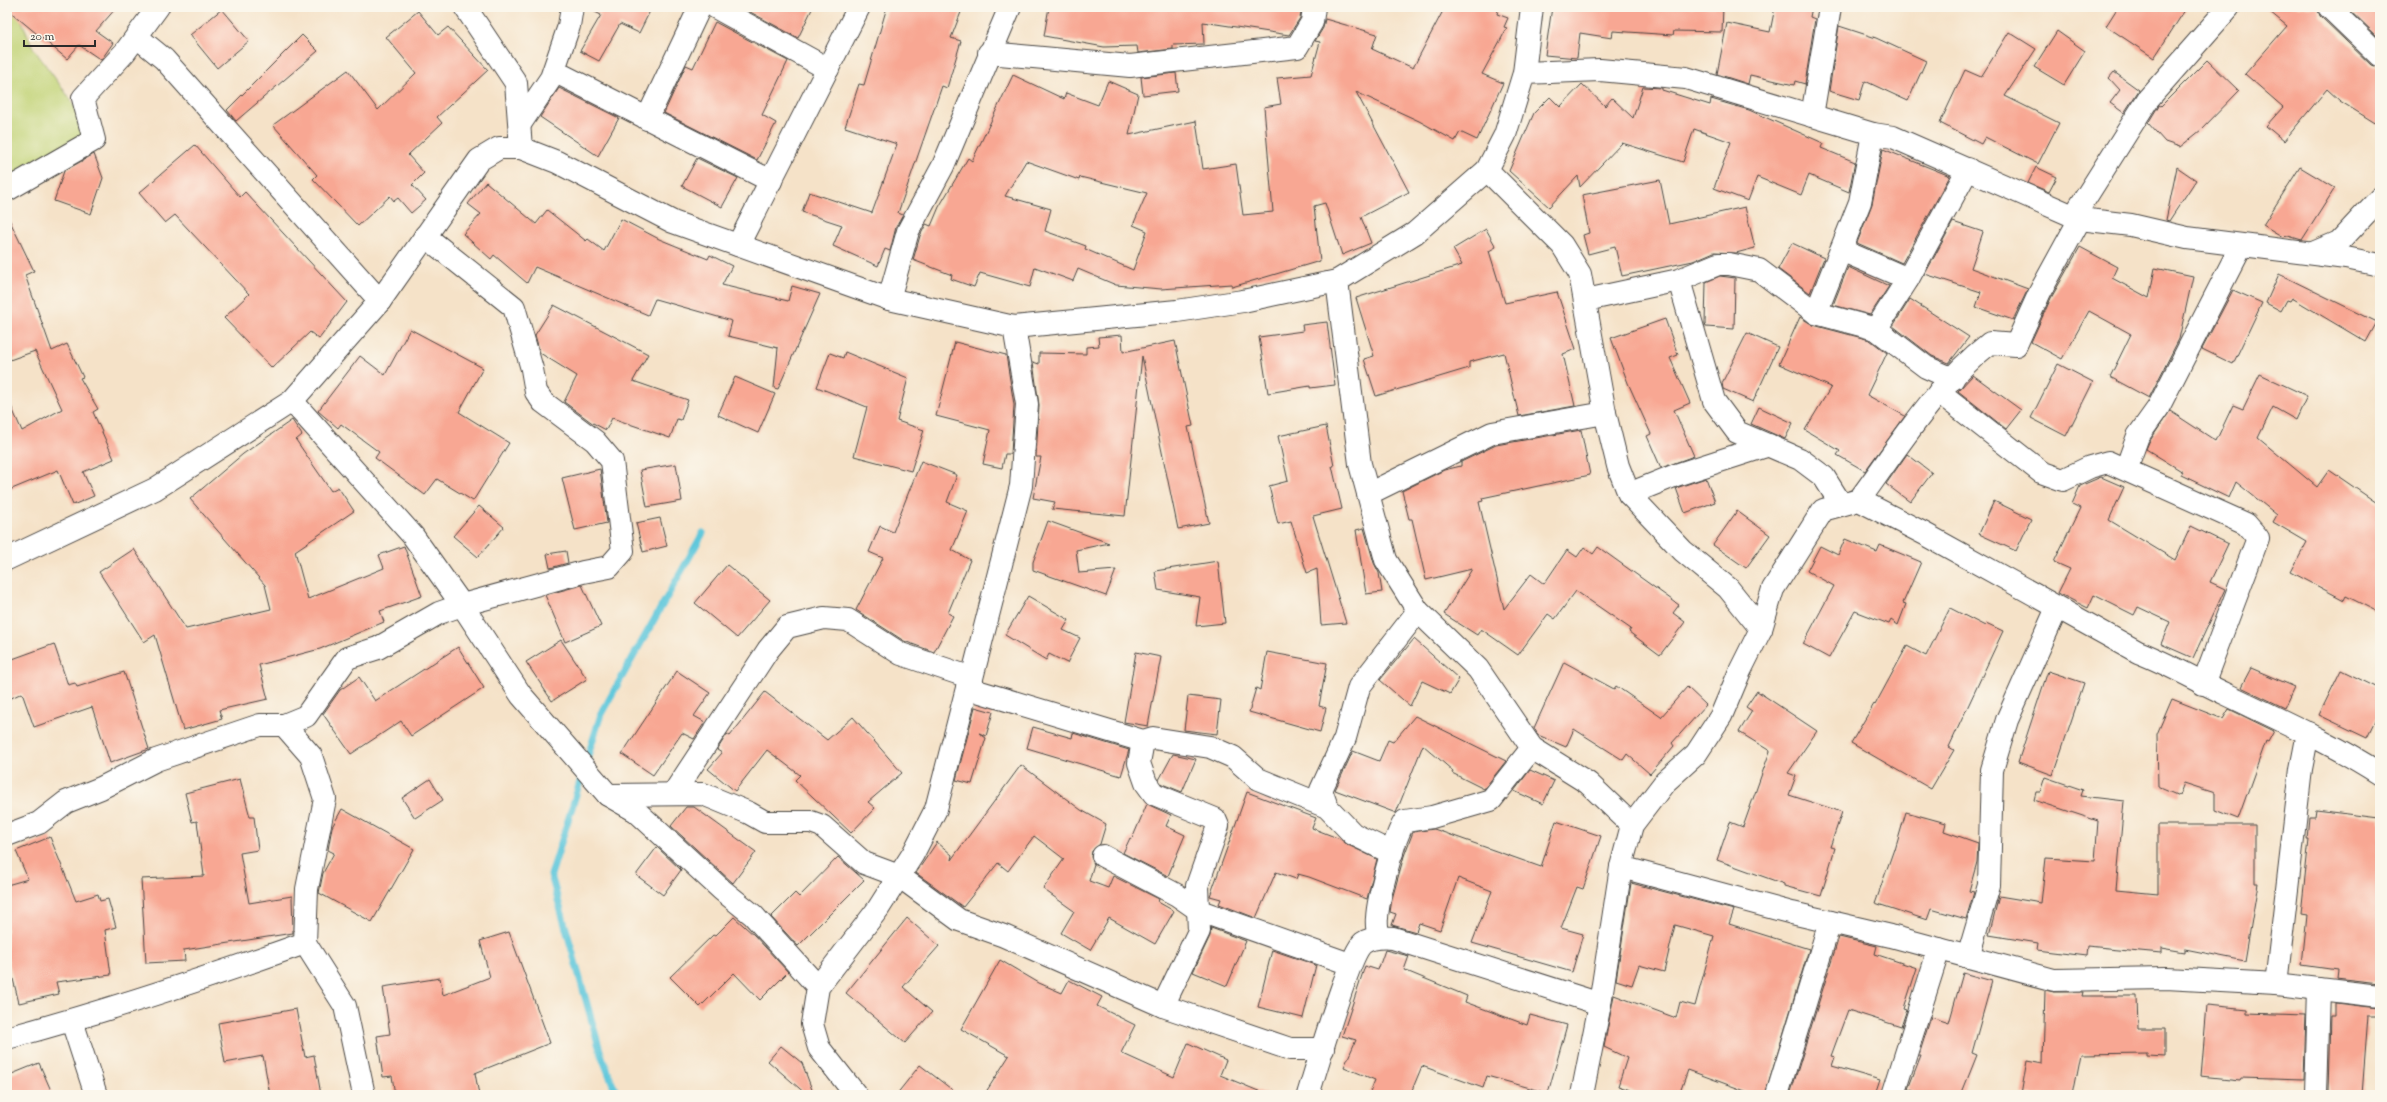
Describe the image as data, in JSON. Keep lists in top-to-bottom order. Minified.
{"scale_bar":"20 m"}
